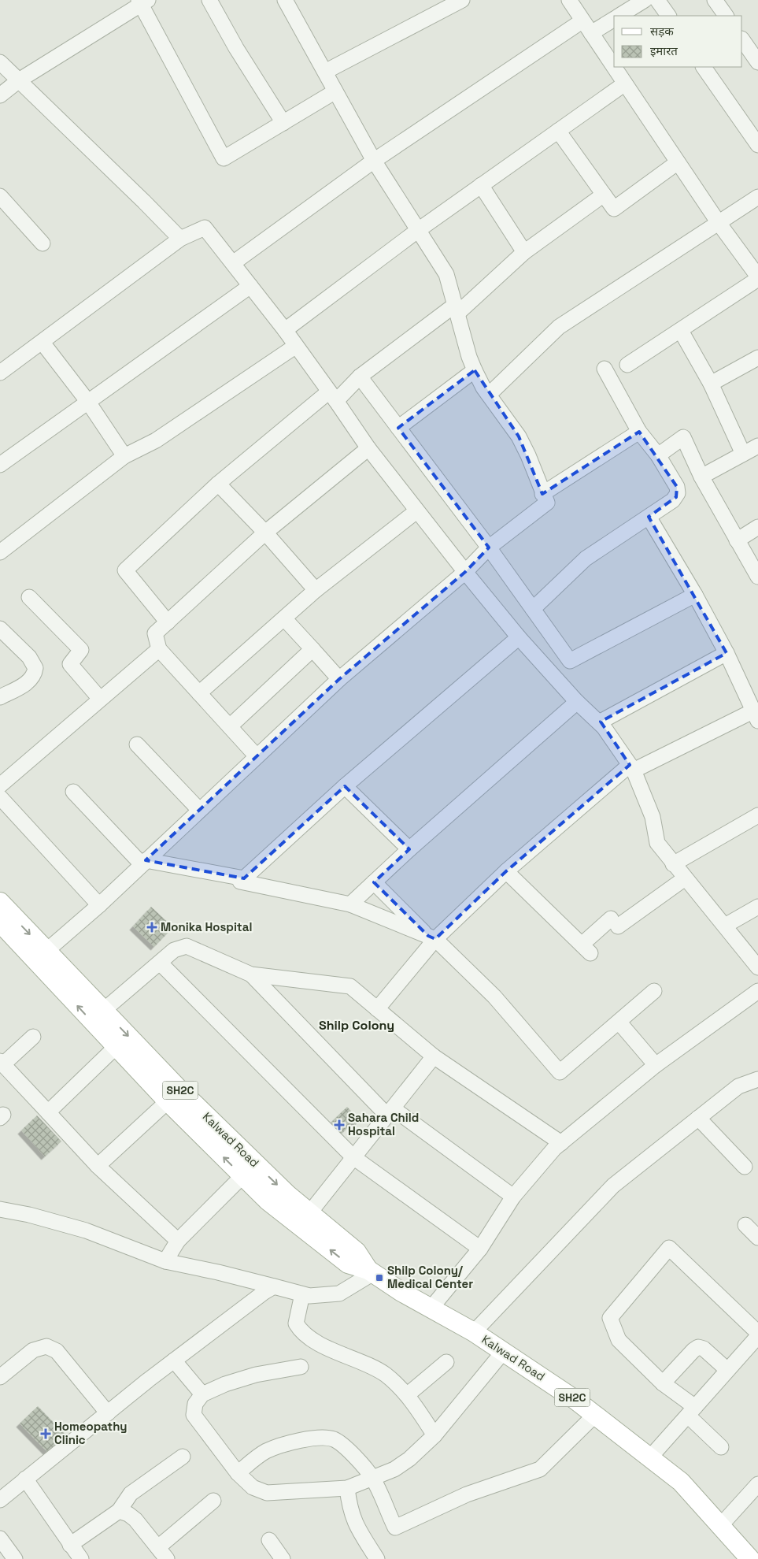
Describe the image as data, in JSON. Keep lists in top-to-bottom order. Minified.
{"streets":{"main road":["SH2C","Kalwad Road"]},"districts":["Shilp Colony"],"places":{"health":["Monika Hospital","Sahara Child Hospital","Homeopathy Clinic"],"transit":["Shilp Colony/ Medical Center"]},"legend":["सड़क","इमारत"]}
